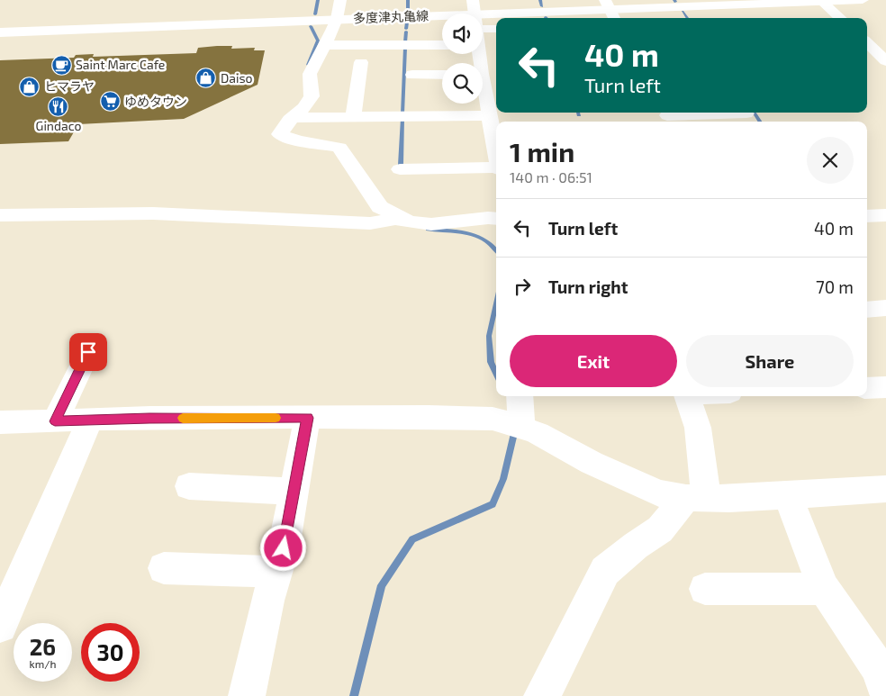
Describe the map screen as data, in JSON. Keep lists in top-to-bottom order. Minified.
{"streets":{"street":["多度津丸亀線"]},"places":{"cafe":["Saint Marc Cafe"],"shop":["Daiso","ヒマラヤ"],"supermarket":["ゆめタウン"],"restaurant":["Gindaco"]},"page":{"turn":["40 m","Turn left"],"heading":["1 min","140 m · 06:51"],"list":[{"name":"Turn left","value":"40 m"},{"name":"Turn right","value":"70 m"}],"buttons":["Exit","Share"],"speed":"26 km/h","limit":"30"}}
